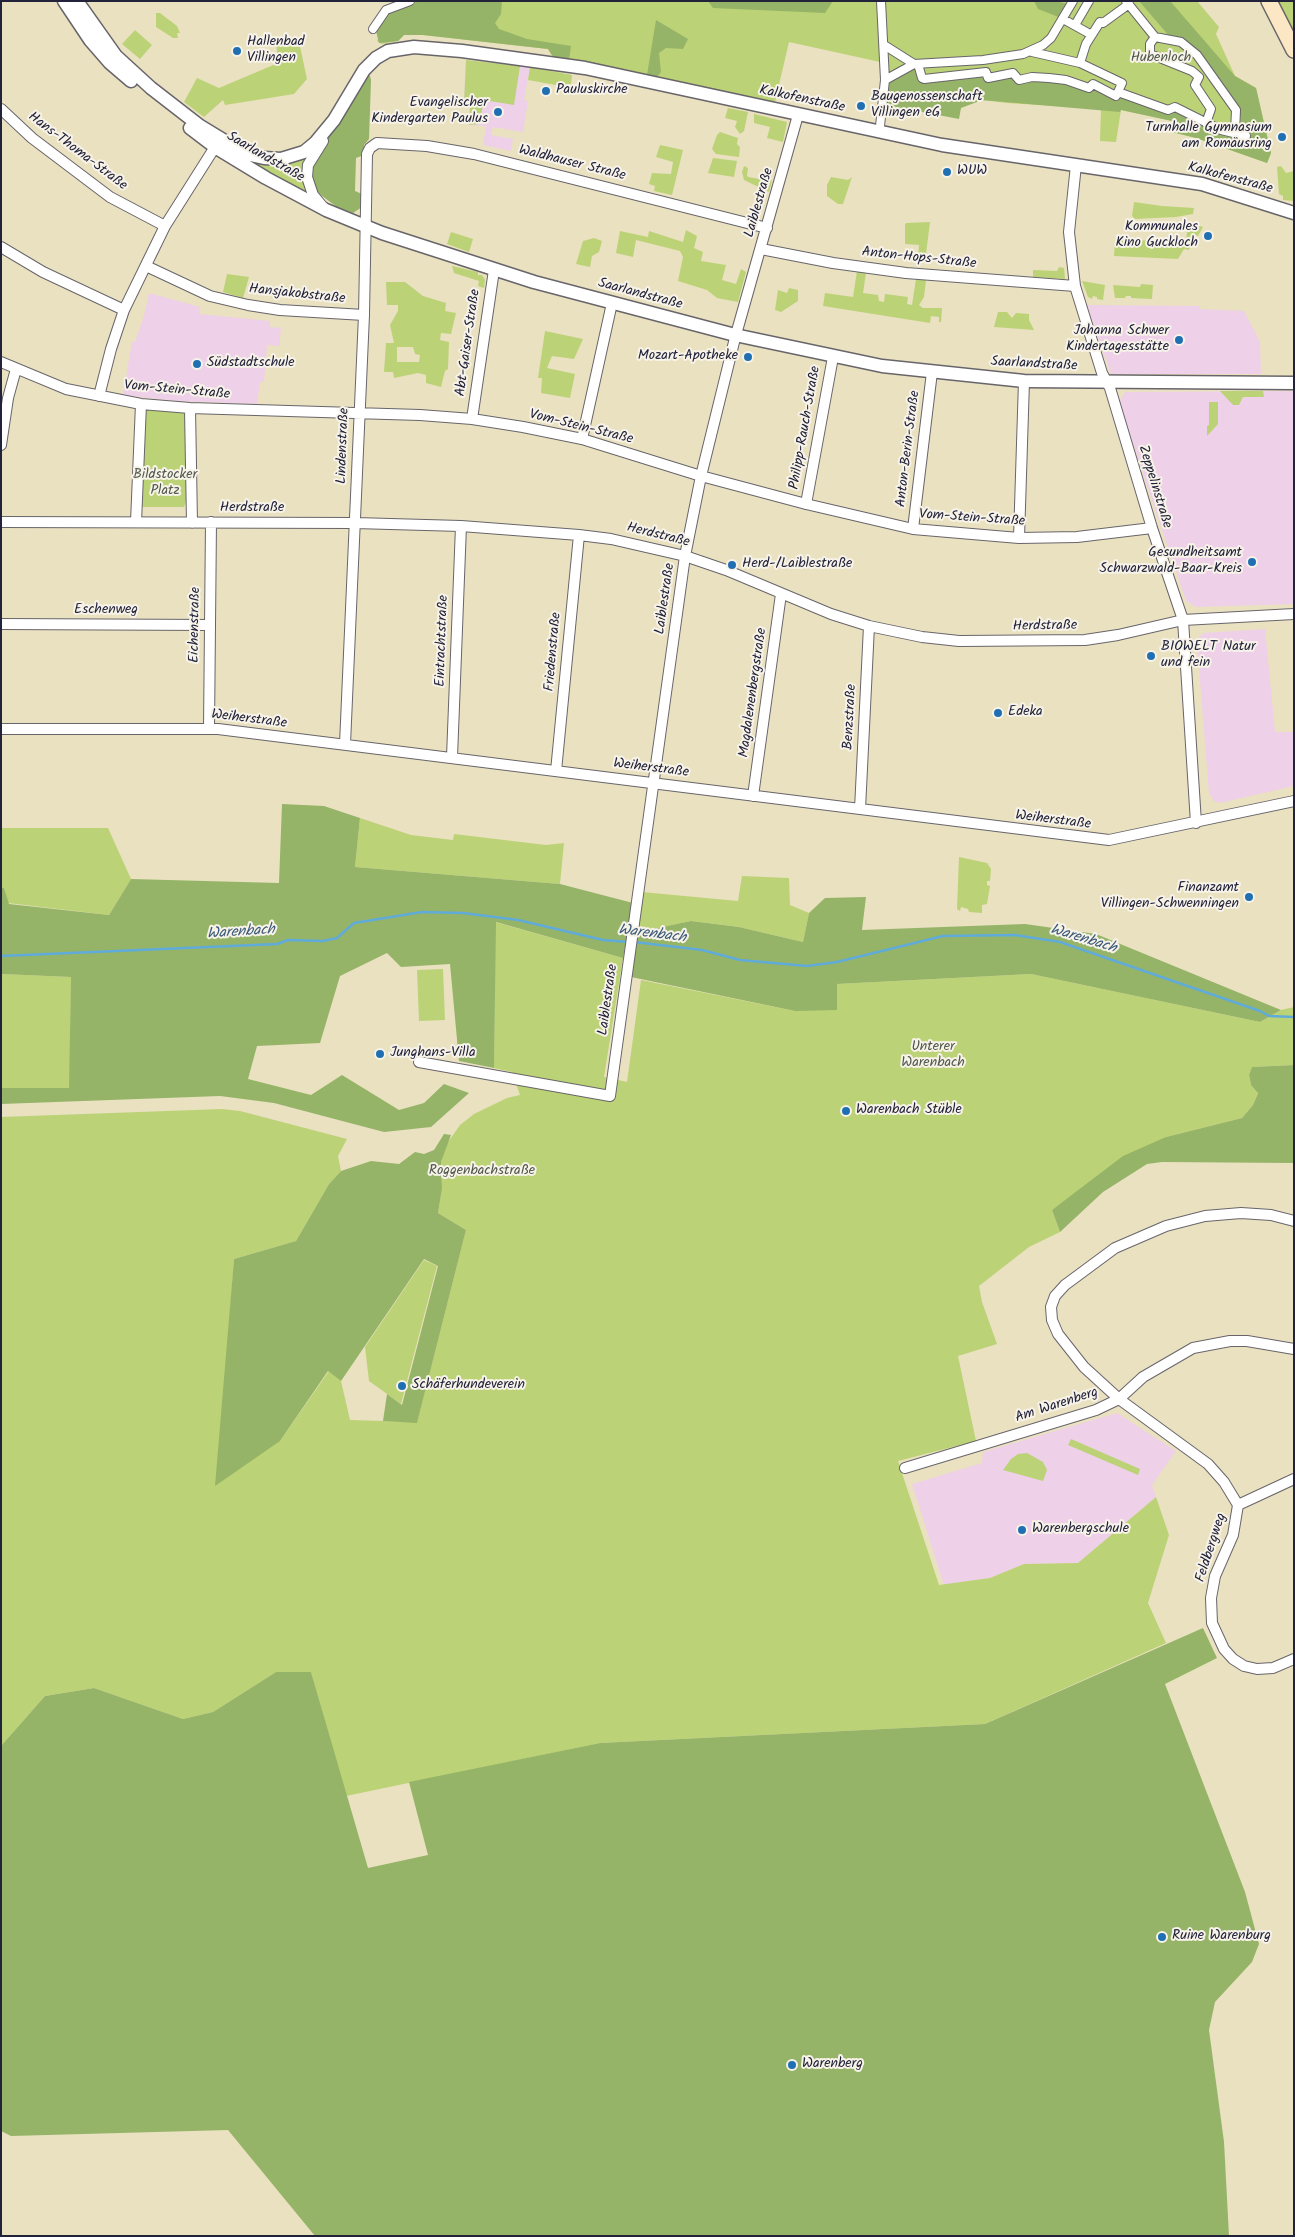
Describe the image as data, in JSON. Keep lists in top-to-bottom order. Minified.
{"streets":{"street":["Kalkofenstraße","Hans-Thoma-Straße","Saarlandstraße","Waldhauser Straße","Laiblestraße","Anton-Hops-Straße","Hansjakobstraße","Abt-Gaiser-Straße","Vom-Stein-Straße","Philipp-Rauch-Straße","Lindenstraße","Anton-Berin-Straße","Zeppelinstraße","Herdstraße","Eschenweg","Eichenstraße","Eintrachtstraße","Friedenstraße","Magdalenenbergstraße","Benzstraße","Weiherstraße","Am Warenberg","Feldbergweg"]},"crossings":[["Kalkofenstraße","Saarlandstraße"],["Kalkofenstraße","Laiblestraße"],["Kalkofenstraße","Zeppelinstraße"],["Saarlandstraße","Laiblestraße"],["Saarlandstraße","Abt-Gaiser-Straße"],["Saarlandstraße","Philipp-Rauch-Straße"],["Saarlandstraße","Lindenstraße"],["Saarlandstraße","Anton-Berin-Straße"],["Saarlandstraße","Zeppelinstraße"],["Waldhauser Straße","Laiblestraße"],["Waldhauser Straße","Lindenstraße"],["Laiblestraße","Anton-Hops-Straße"],["Laiblestraße","Vom-Stein-Straße"],["Laiblestraße","Herdstraße"],["Laiblestraße","Weiherstraße"],["Anton-Hops-Straße","Zeppelinstraße"],["Hansjakobstraße","Lindenstraße"],["Abt-Gaiser-Straße","Vom-Stein-Straße"],["Vom-Stein-Straße","Philipp-Rauch-Straße"],["Vom-Stein-Straße","Lindenstraße"],["Vom-Stein-Straße","Anton-Berin-Straße"],["Vom-Stein-Straße","Zeppelinstraße"],["Lindenstraße","Herdstraße"],["Lindenstraße","Weiherstraße"],["Zeppelinstraße","Herdstraße"],["Zeppelinstraße","Weiherstraße"],["Herdstraße","Eichenstraße"],["Herdstraße","Eintrachtstraße"],["Herdstraße","Friedenstraße"],["Herdstraße","Magdalenenbergstraße"],["Herdstraße","Benzstraße"],["Eschenweg","Eichenstraße"],["Eichenstraße","Weiherstraße"],["Eintrachtstraße","Weiherstraße"],["Friedenstraße","Weiherstraße"],["Magdalenenbergstraße","Weiherstraße"],["Benzstraße","Weiherstraße"],["Am Warenberg","Feldbergweg"]],"water":["Warenbach"],"parks":["Hubenloch","Bildstocker Platz","Unterer Warenbach","Roggenbachstraße"],"places":["Hallenbad Villingen","Pauluskirche","Baugenossenschaft Villingen eG","Evangelischer Kindergarten Paulus","Turnhalle Gymnasium am Romäusring","WUW","Kommunales Kino Guckloch","Johanna Schwer Kindertagesstätte","Mozart-Apotheke","Südstadtschule","Gesundheitsamt Schwarzwald-Baar-Kreis","Herd-/Laiblestraße","BIOWELT Natur und fein","Edeka","Finanzamt Villingen-Schwenningen","Junghans-Villa","Warenbach Stüble","Schäferhundeverein","Warenbergschule","Ruine Warenburg","Warenberg"]}
